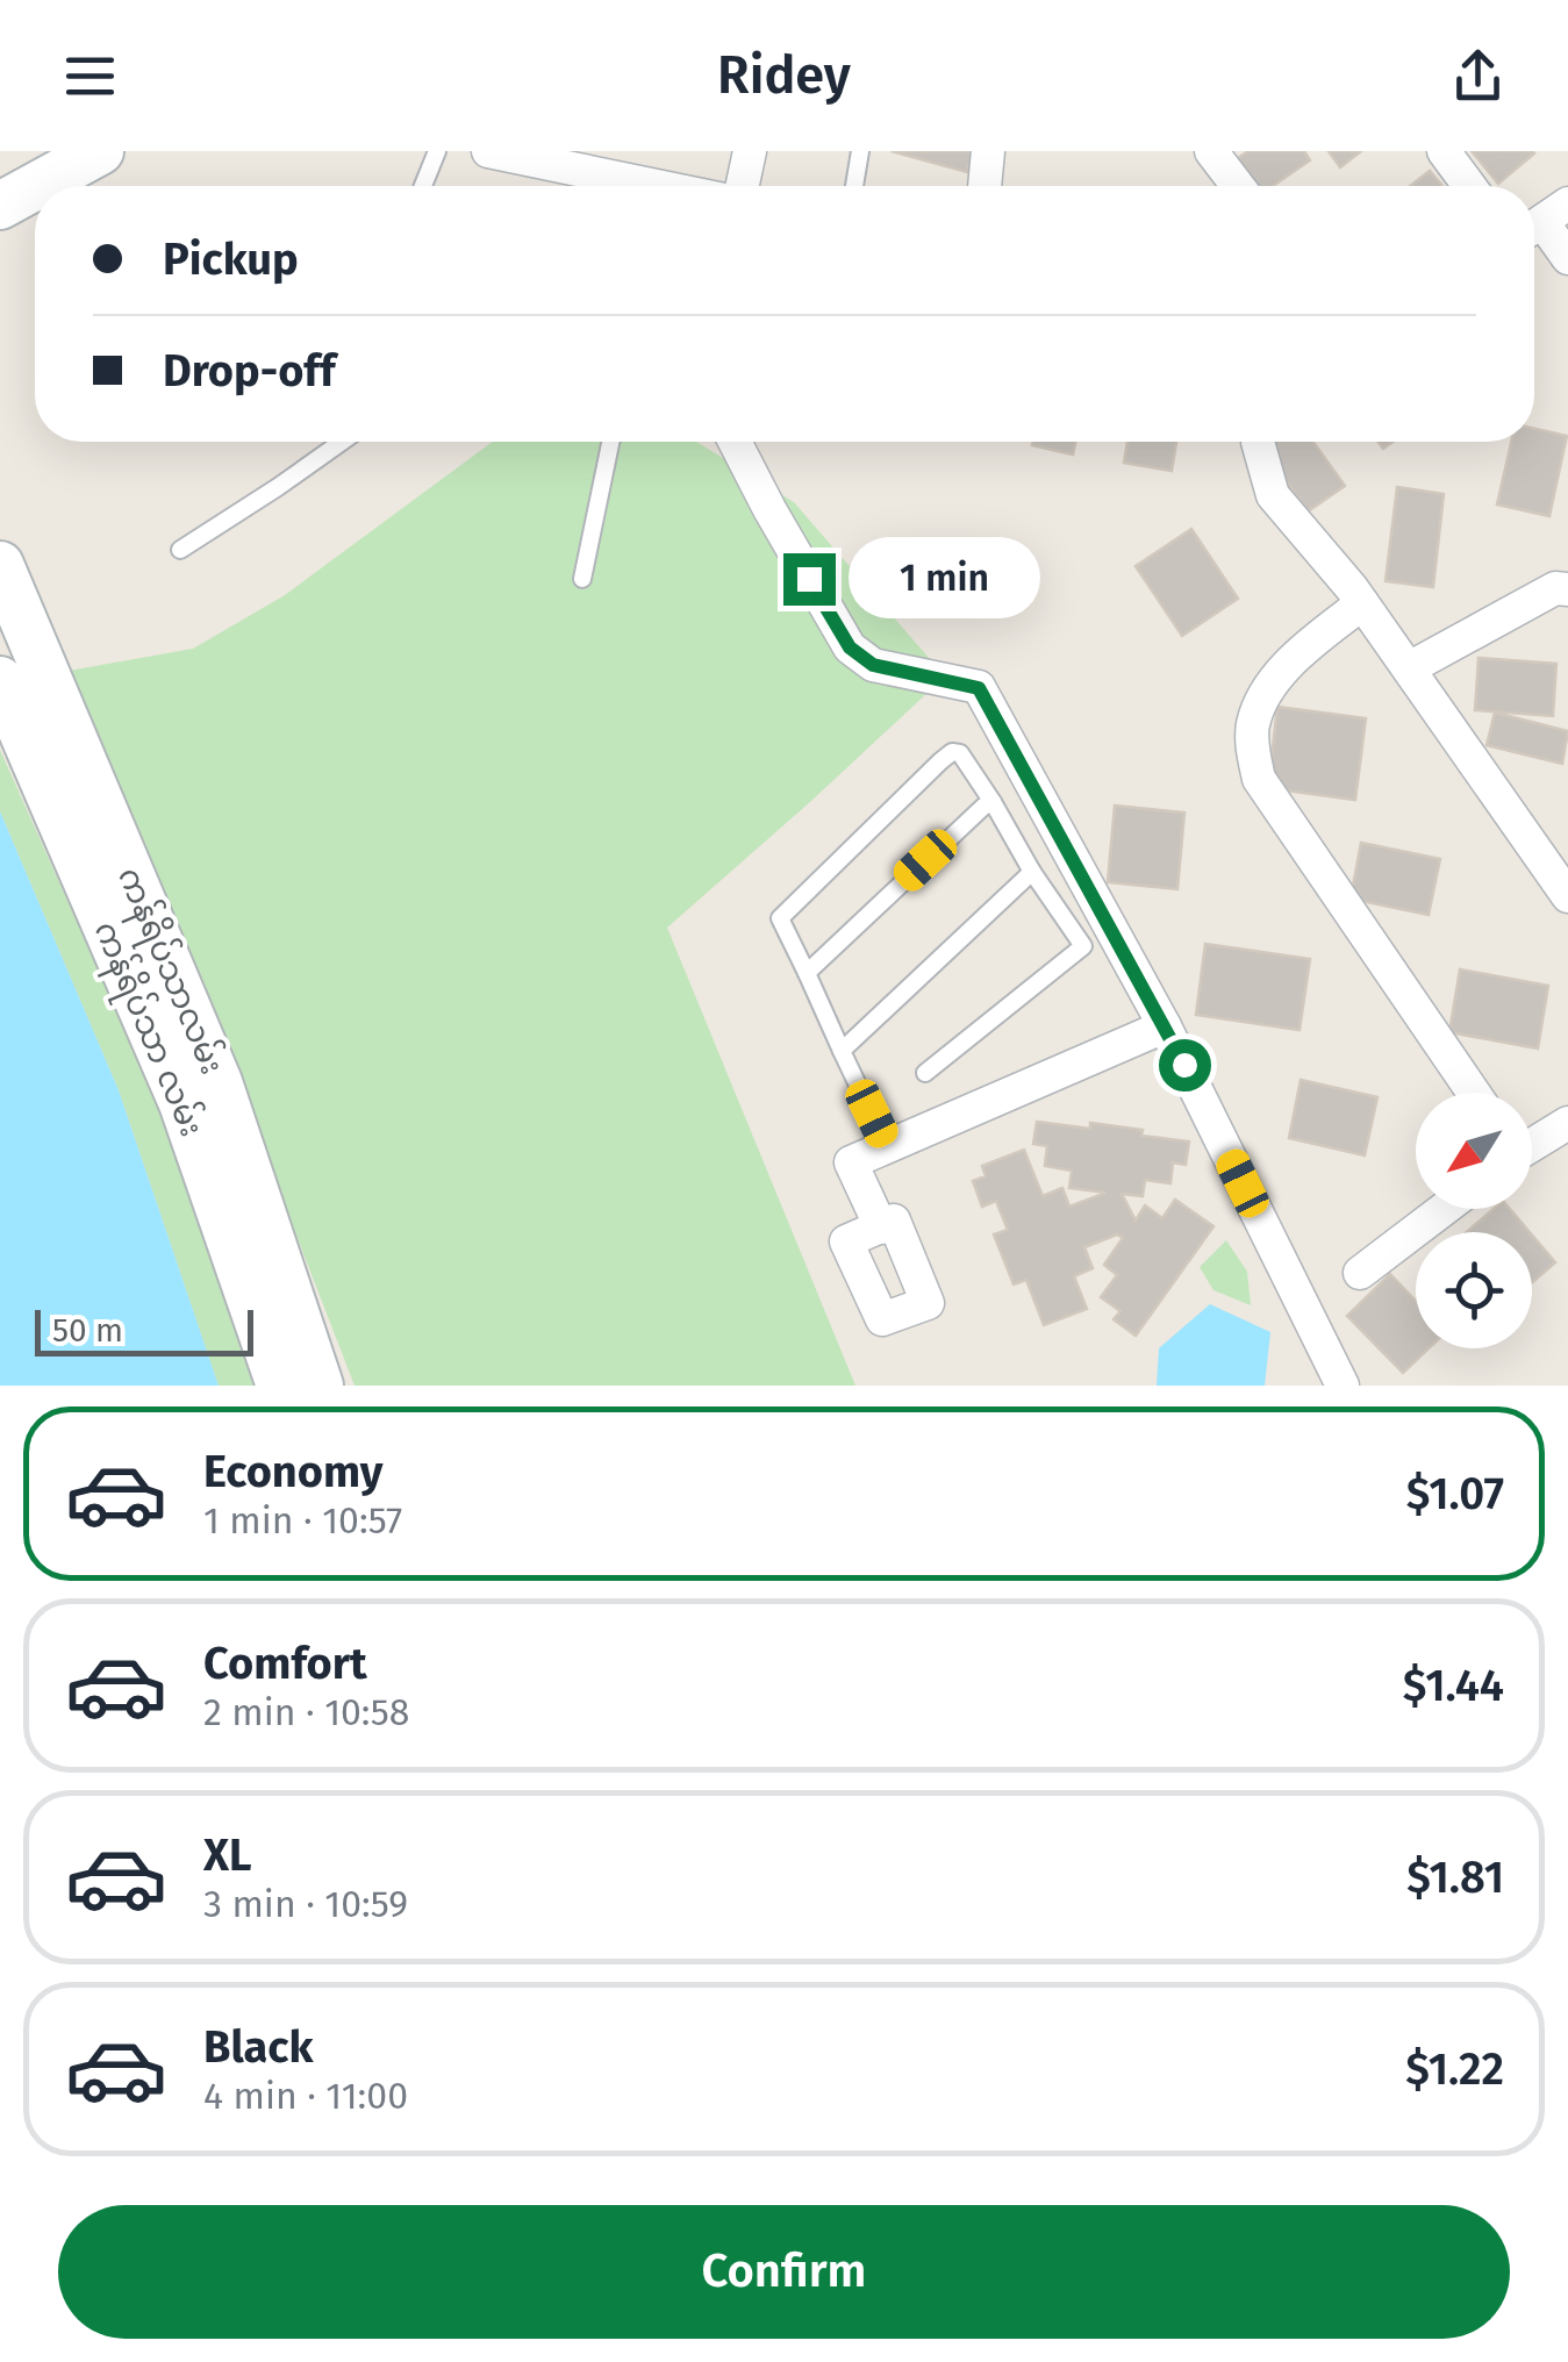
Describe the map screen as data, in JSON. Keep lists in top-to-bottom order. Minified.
{"streets":{"main road":["ကန်ရိပ်သာလမ်း","ကန်ရိပ်သာ လမ်း"]},"scale_bar":"50 m","north":"bottom left","page":{"header":"Ridey","banner":["Pickup","Drop-off"],"bubble":"1 min","scale":"50 m","list":[{"name":"Economy","note":"1 min · 10:57","value":"$1.07"},{"name":"Comfort","note":"2 min · 10:58","value":"$1.44"},{"name":"XL","note":"3 min · 10:59","value":"$1.81"},{"name":"Black","note":"4 min · 11:00","value":"$1.22"}],"buttons":"Confirm"}}
